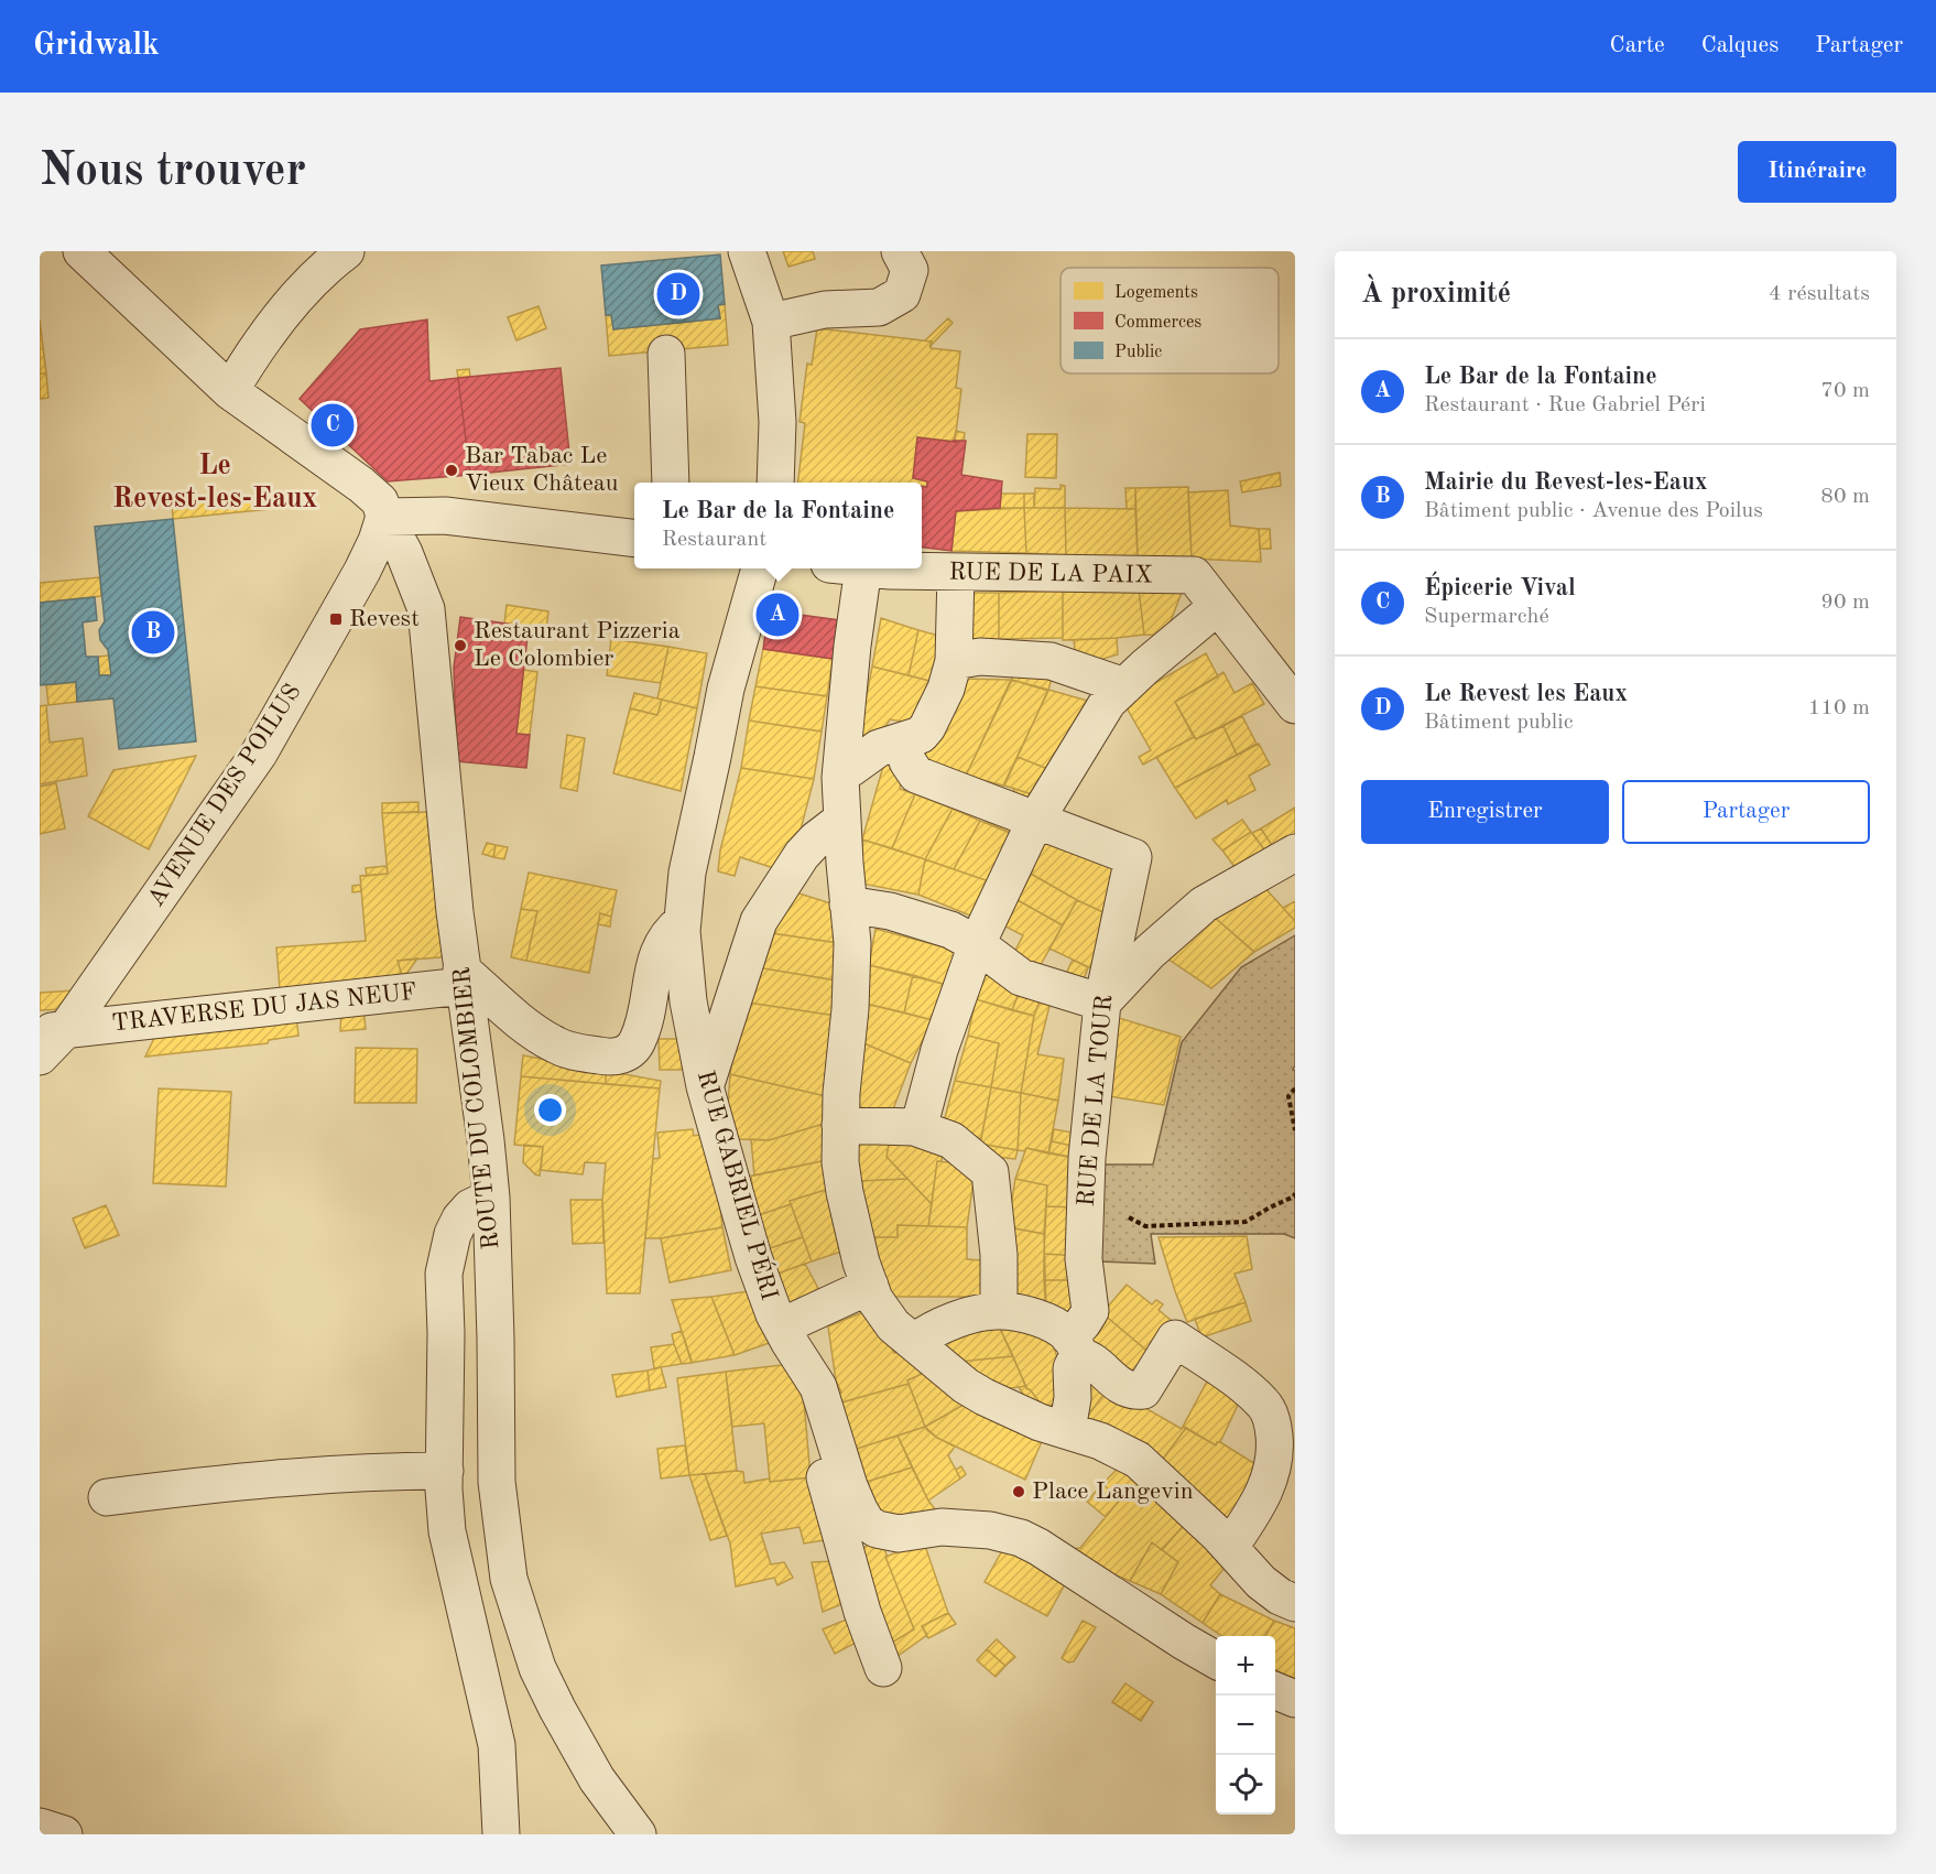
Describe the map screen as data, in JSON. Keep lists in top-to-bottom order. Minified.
{"streets":{"street":["RUE DE LA PAIX","AVENUE DES POILUS","TRAVERSE DU JAS NEUF","RUE DE LA TOUR","ROUTE DU COLOMBIER","RUE GABRIEL PÉRI"]},"crossings":[["AVENUE DES POILUS","TRAVERSE DU JAS NEUF"],["AVENUE DES POILUS","ROUTE DU COLOMBIER"],["TRAVERSE DU JAS NEUF","ROUTE DU COLOMBIER"]],"districts":["Le Revest-les-Eaux"],"places":{"other":["Bar Tabac Le Vieux Château","Restaurant Pizzeria Le Colombier","Place Langevin"],"transit":["Revest"]},"legend":["Logements","Commerces","Public"],"page":{"header":"Gridwalk","nav":["Carte","Calques","Partager"],"buttons":["Itinéraire",["Enregistrer","Partager"]],"title":"Nous trouver","heading":["À proximité","4 résultats"],"pins":["D","C","A","B"],"list":[{"mark":"A","name":"Le Bar de la Fontaine","note":"Restaurant · Rue Gabriel Péri","value":"70 m"},{"mark":"B","name":"Mairie du Revest-les-Eaux","note":"Bâtiment public · Avenue des Poilus","value":"80 m"},{"mark":"C","name":"Épicerie Vival","note":"Supermarché","value":"90 m"},{"mark":"D","name":"Le Revest les Eaux","note":"Bâtiment public","value":"110 m"}],"popup":["Le Bar de la Fontaine","Restaurant"],"map_buttons":["+","−"]}}
